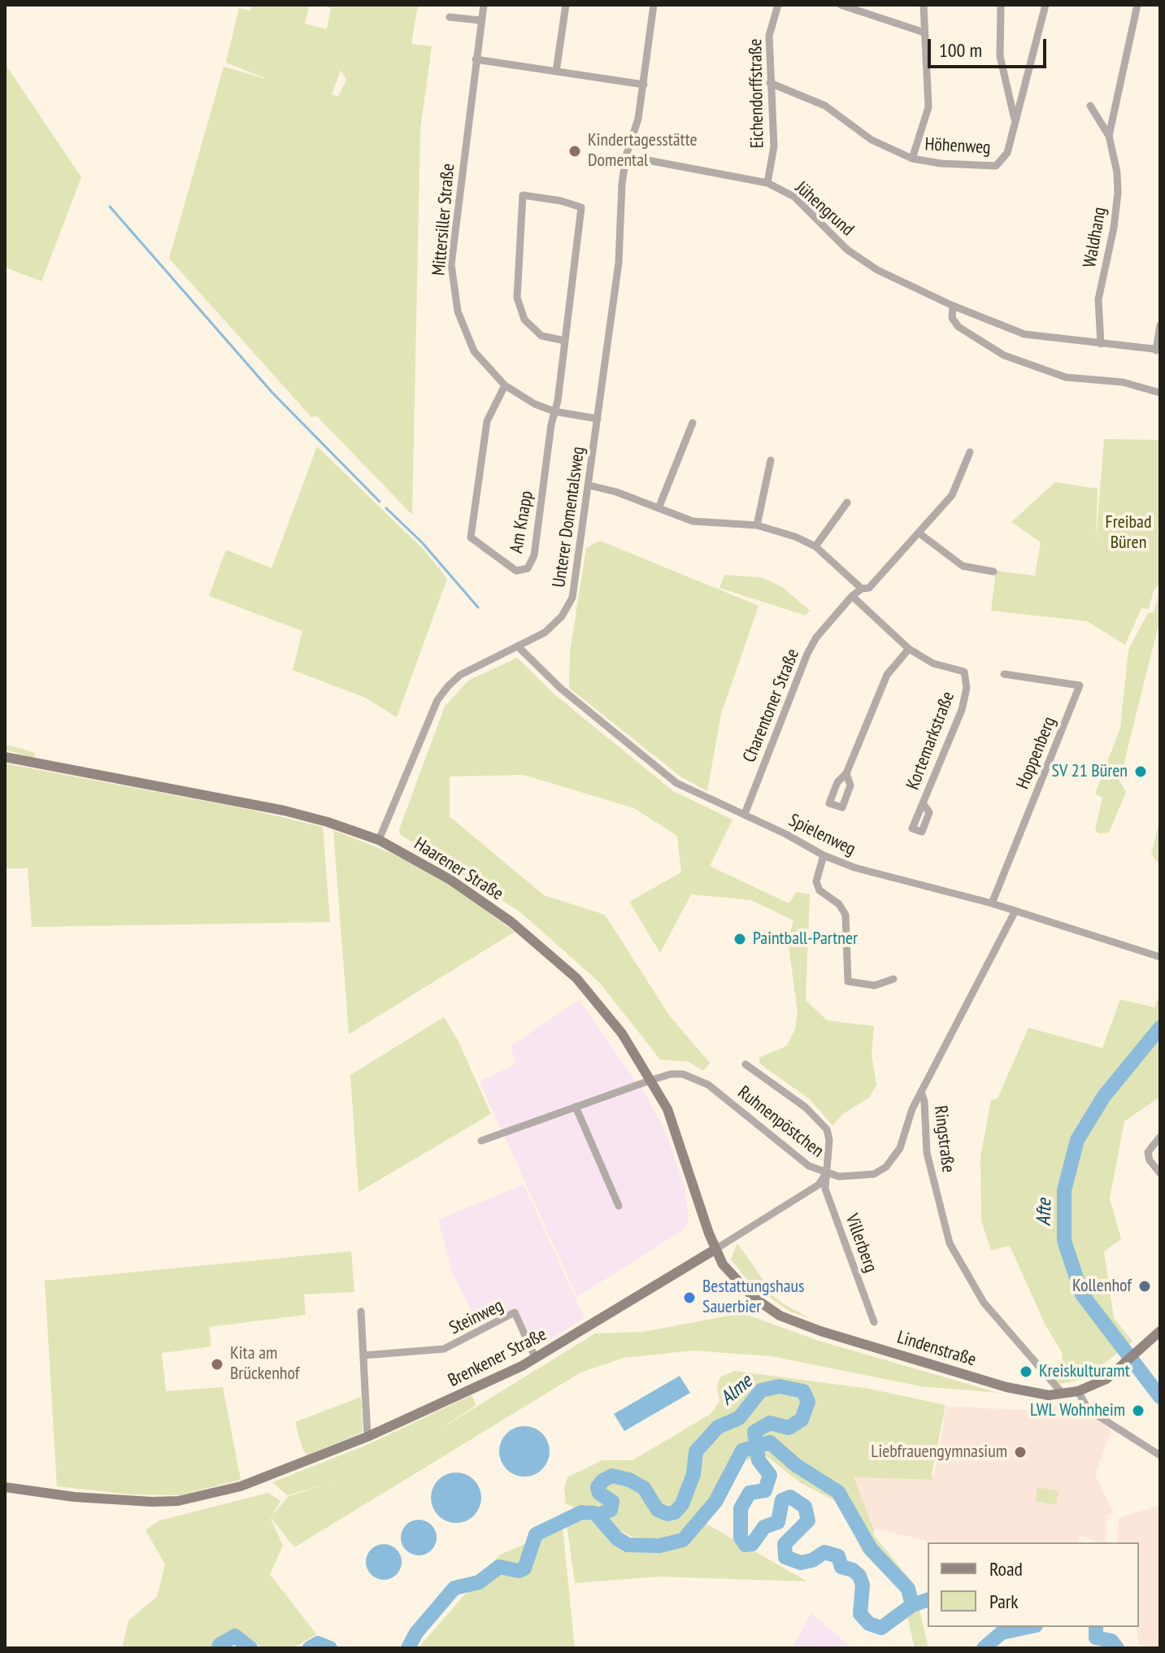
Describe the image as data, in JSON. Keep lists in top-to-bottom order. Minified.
{"streets":{"main road":["Haarener Straße","Lindenstraße","Brenkener Straße"],"street":["Eichendorffstraße","Höhenweg","Jühengrund","Mittersiller Straße","Waldhang","Unterer Domentalsweg","Am Knapp","Charentoner Straße","Kortemarkstraße","Hoppenberg","Spielenweg","Ruhnenpöstchen","Ringstraße","Villerberg","Steinweg"]},"crossings":[["Eichendorffstraße","Höhenweg"],["Eichendorffstraße","Jühengrund"],["Jühengrund","Waldhang"],["Jühengrund","Unterer Domentalsweg"],["Mittersiller Straße","Unterer Domentalsweg"],["Mittersiller Straße","Am Knapp"],["Unterer Domentalsweg","Spielenweg"],["Unterer Domentalsweg","Haarener Straße"],["Charentoner Straße","Kortemarkstraße"],["Charentoner Straße","Spielenweg"],["Hoppenberg","Spielenweg"],["Spielenweg","Ringstraße"],["Haarener Straße","Ruhnenpöstchen"],["Haarener Straße","Lindenstraße"],["Haarener Straße","Brenkener Straße"],["Ruhnenpöstchen","Villerberg"],["Ruhnenpöstchen","Brenkener Straße"],["Ringstraße","Lindenstraße"],["Villerberg","Brenkener Straße"],["Steinweg","Brenkener Straße"],["Lindenstraße","Brenkener Straße"]],"water":["Afte","Alme"],"parks":["Freibad Büren"],"places":["Kindertagesstätte Domental","SV 21 Büren","Paintball-Partner","Kollenhof","Bestattungshaus Sauerbier","Kita am Brückenhof","Kreiskulturamt","LWL Wohnheim","Liebfrauengymnasium"],"legend":["Road","Park"],"scale_bar":"100 m"}
